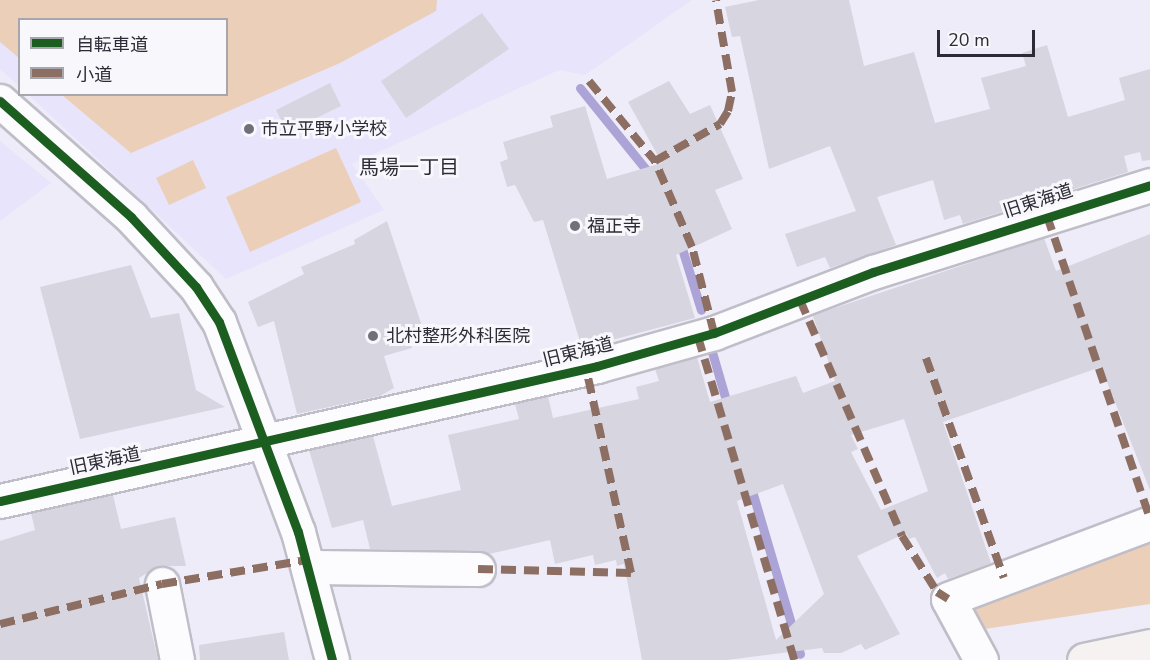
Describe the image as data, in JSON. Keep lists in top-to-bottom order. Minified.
{"streets":{"street":["旧東海道"]},"districts":["馬場一丁目"],"places":["市立平野小学校","福正寺","北村整形外科医院"],"legend":["自転車道","小道"],"scale_bar":"20 m"}
